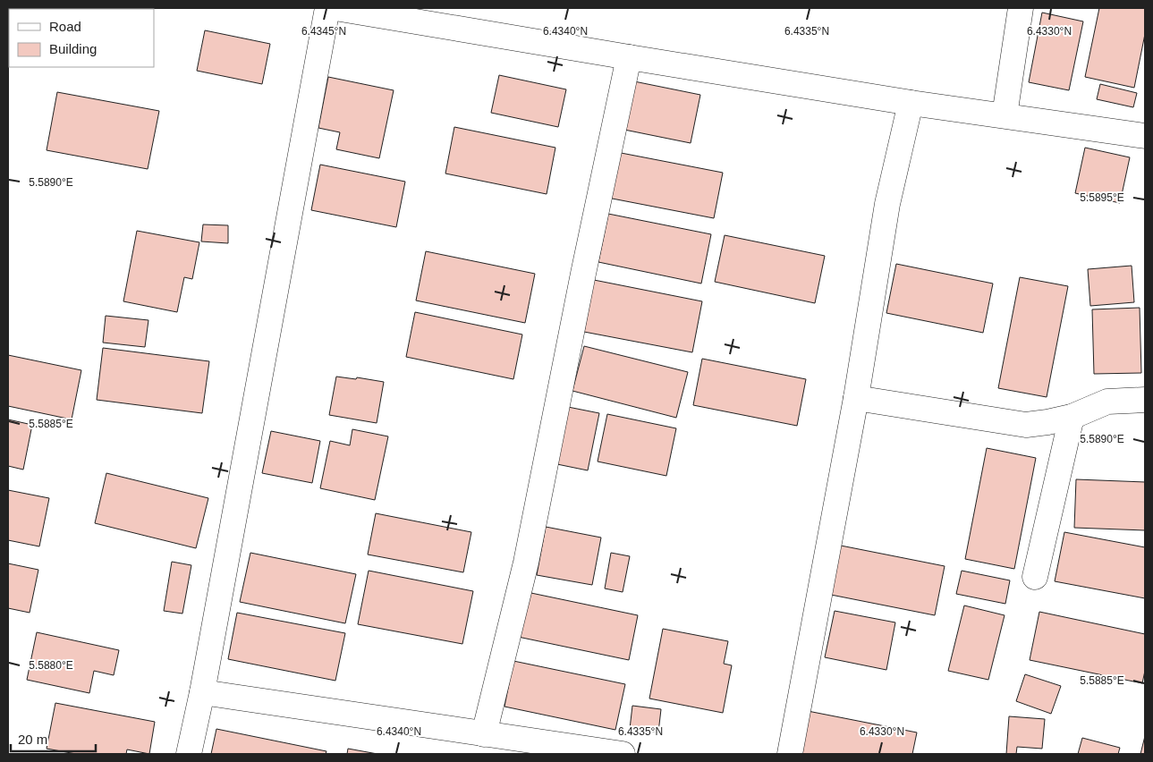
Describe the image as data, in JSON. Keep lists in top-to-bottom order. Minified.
{"legend":["Road","Building"],"scale_bar":"20 m","coordinates":["6.4345°N","6.4340°N","6.4335°N","6.4330°N","5.5890°E","5.5895°E","5.5885°E","5.5880°E"]}
